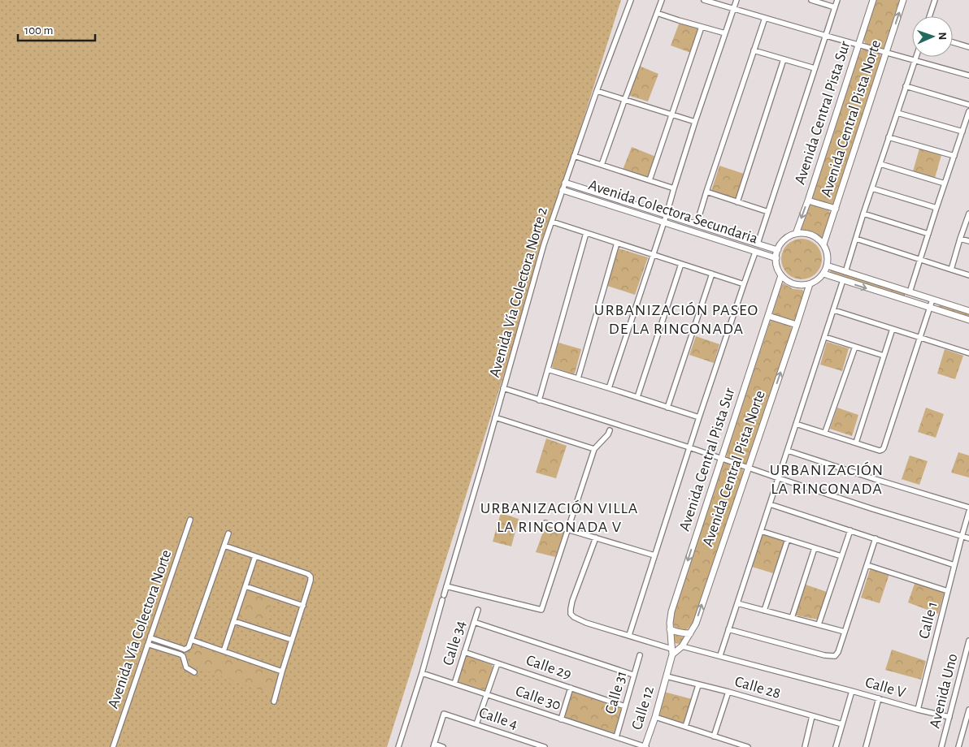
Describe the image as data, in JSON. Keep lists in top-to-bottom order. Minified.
{"streets":{"street":["Avenida Central Pista Sur","Avenida Central Pista Norte","Avenida Colectora Secundaria","Avenida Vía Colectora Norte 2","Calle 1","Avenida Vía Colectora Norte","Calle 34","Calle 29","Calle 28","Calle V","Avenida Uno","Calle 31","Calle 30","Calle 12","Calle 4"]},"crossings":[["Avenida Central Pista Sur","Avenida Central Pista Norte"],["Avenida Central Pista Sur","Avenida Colectora Secundaria"],["Avenida Central Pista Sur","Calle 12"],["Avenida Central Pista Norte","Avenida Colectora Secundaria"],["Avenida Central Pista Norte","Calle V"],["Avenida Central Pista Norte","Calle 12"],["Avenida Colectora Secundaria","Avenida Vía Colectora Norte 2"],["Avenida Vía Colectora Norte 2","Calle 30"],["Calle 1","Calle V"],["Calle 34","Calle 29"],["Calle 34","Calle 30"],["Calle 29","Calle 31"],["Calle 28","Calle 12"],["Calle V","Avenida Uno"],["Calle 31","Calle 30"],["Calle 30","Calle 12"]],"districts":["URBANIZACIÓN PASEO DE LA RINCONADA","URBANIZACIÓN LA RINCONADA","URBANIZACIÓN VILLA LA RINCONADA V"],"scale_bar":"100 m","north":"right"}
